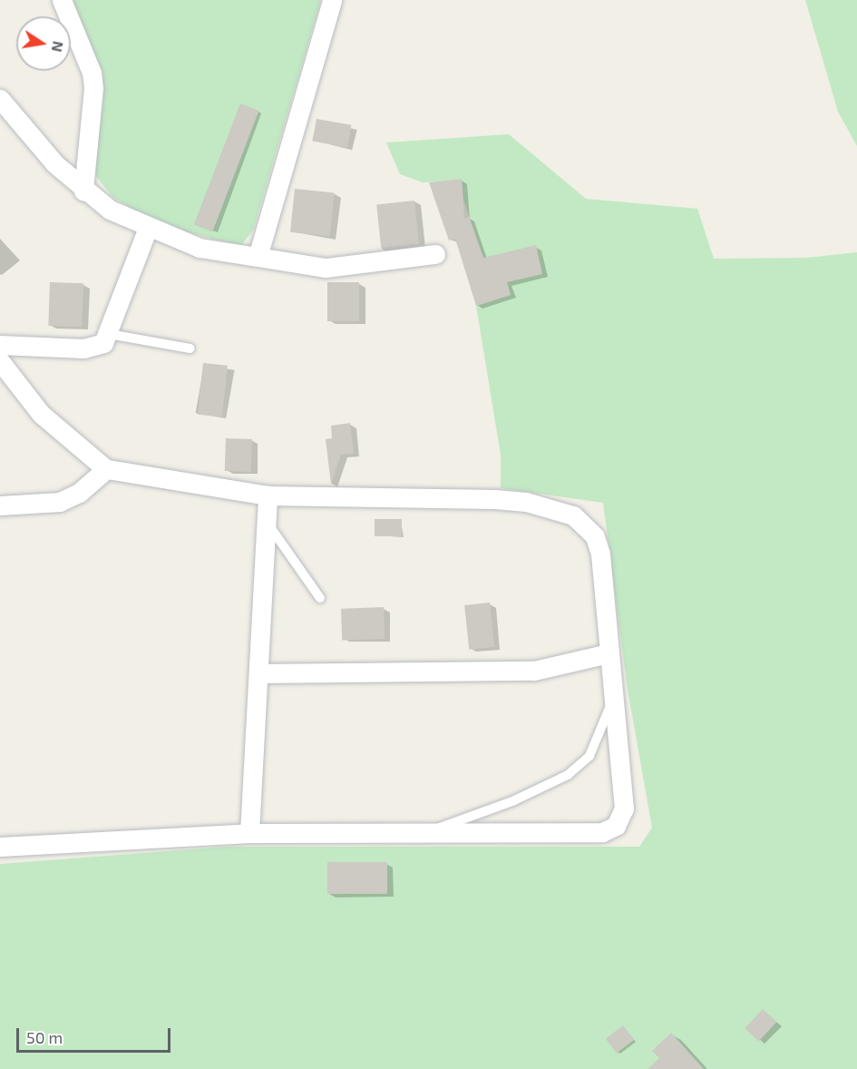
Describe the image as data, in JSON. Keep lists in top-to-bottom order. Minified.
{"scale_bar":"50 m","north":"right"}
